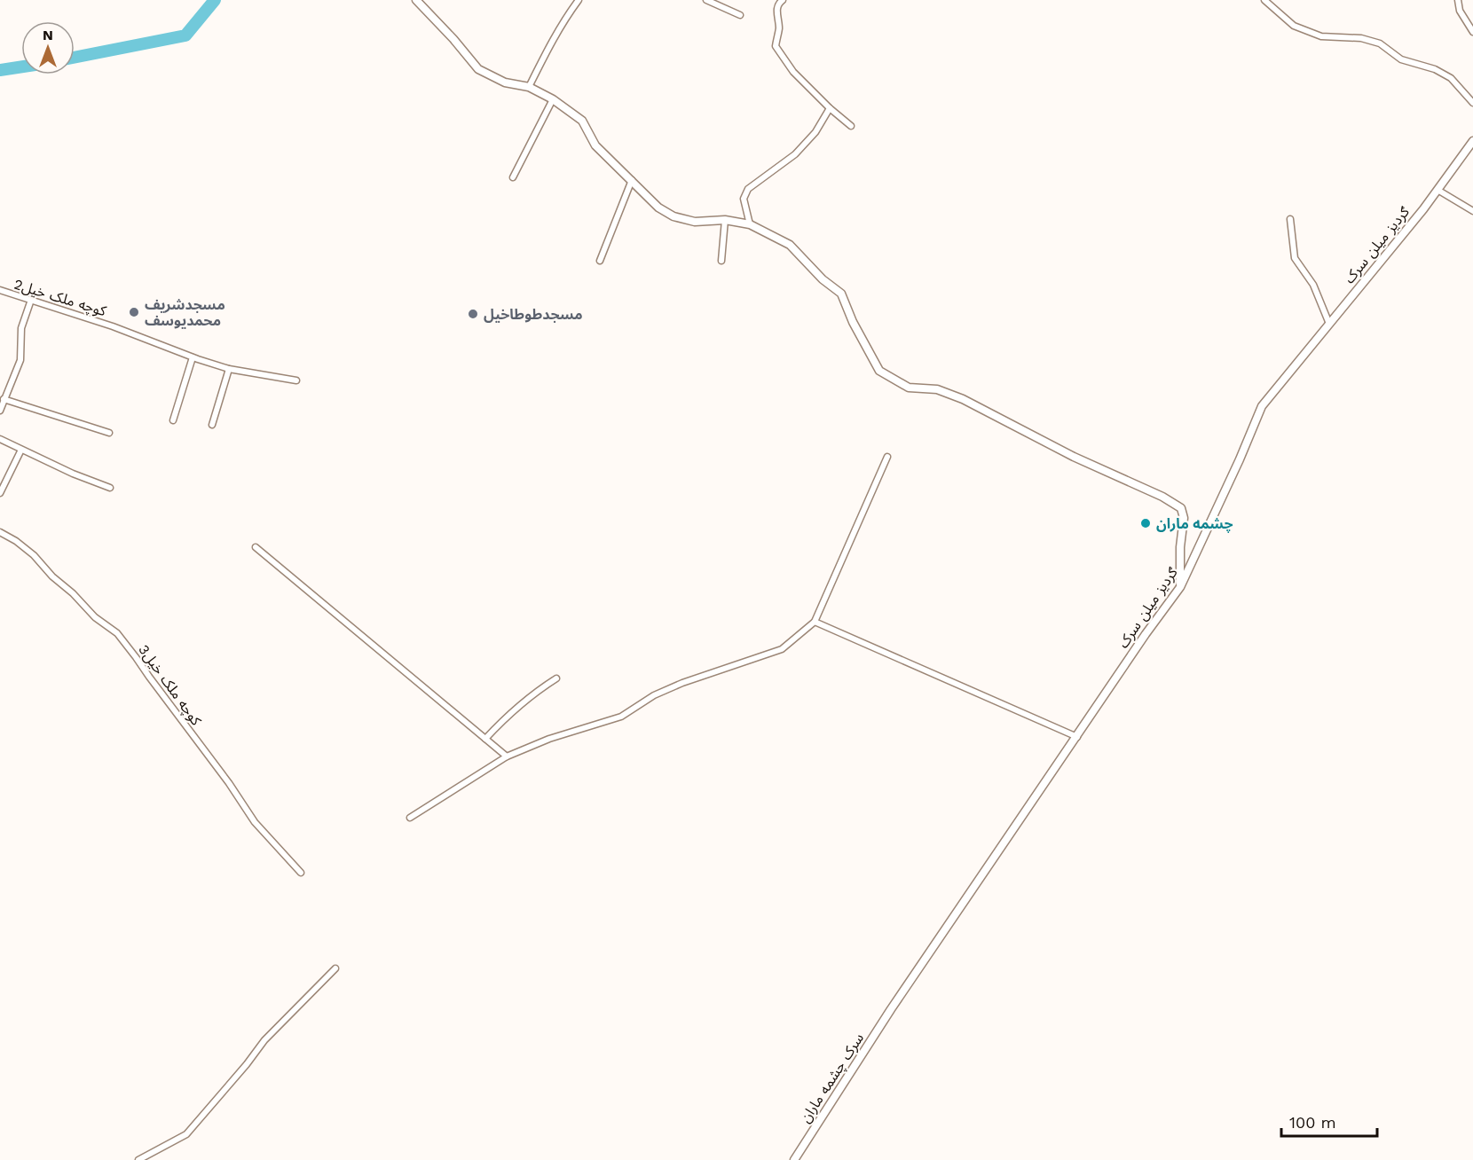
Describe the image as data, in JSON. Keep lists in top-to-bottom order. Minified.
{"streets":{"street":["ګردیز میلن سرک","کوچه ملک خیل2","کوچه ملک خیل3","سرک چشمه ماران"]},"crossings":[["ګردیز میلن سرک","سرک چشمه ماران"]],"places":["مسجدشریف محمدیوسف","مسجدطوطاخیل","چشمه ماران"],"scale_bar":"100 m","north":"top"}
